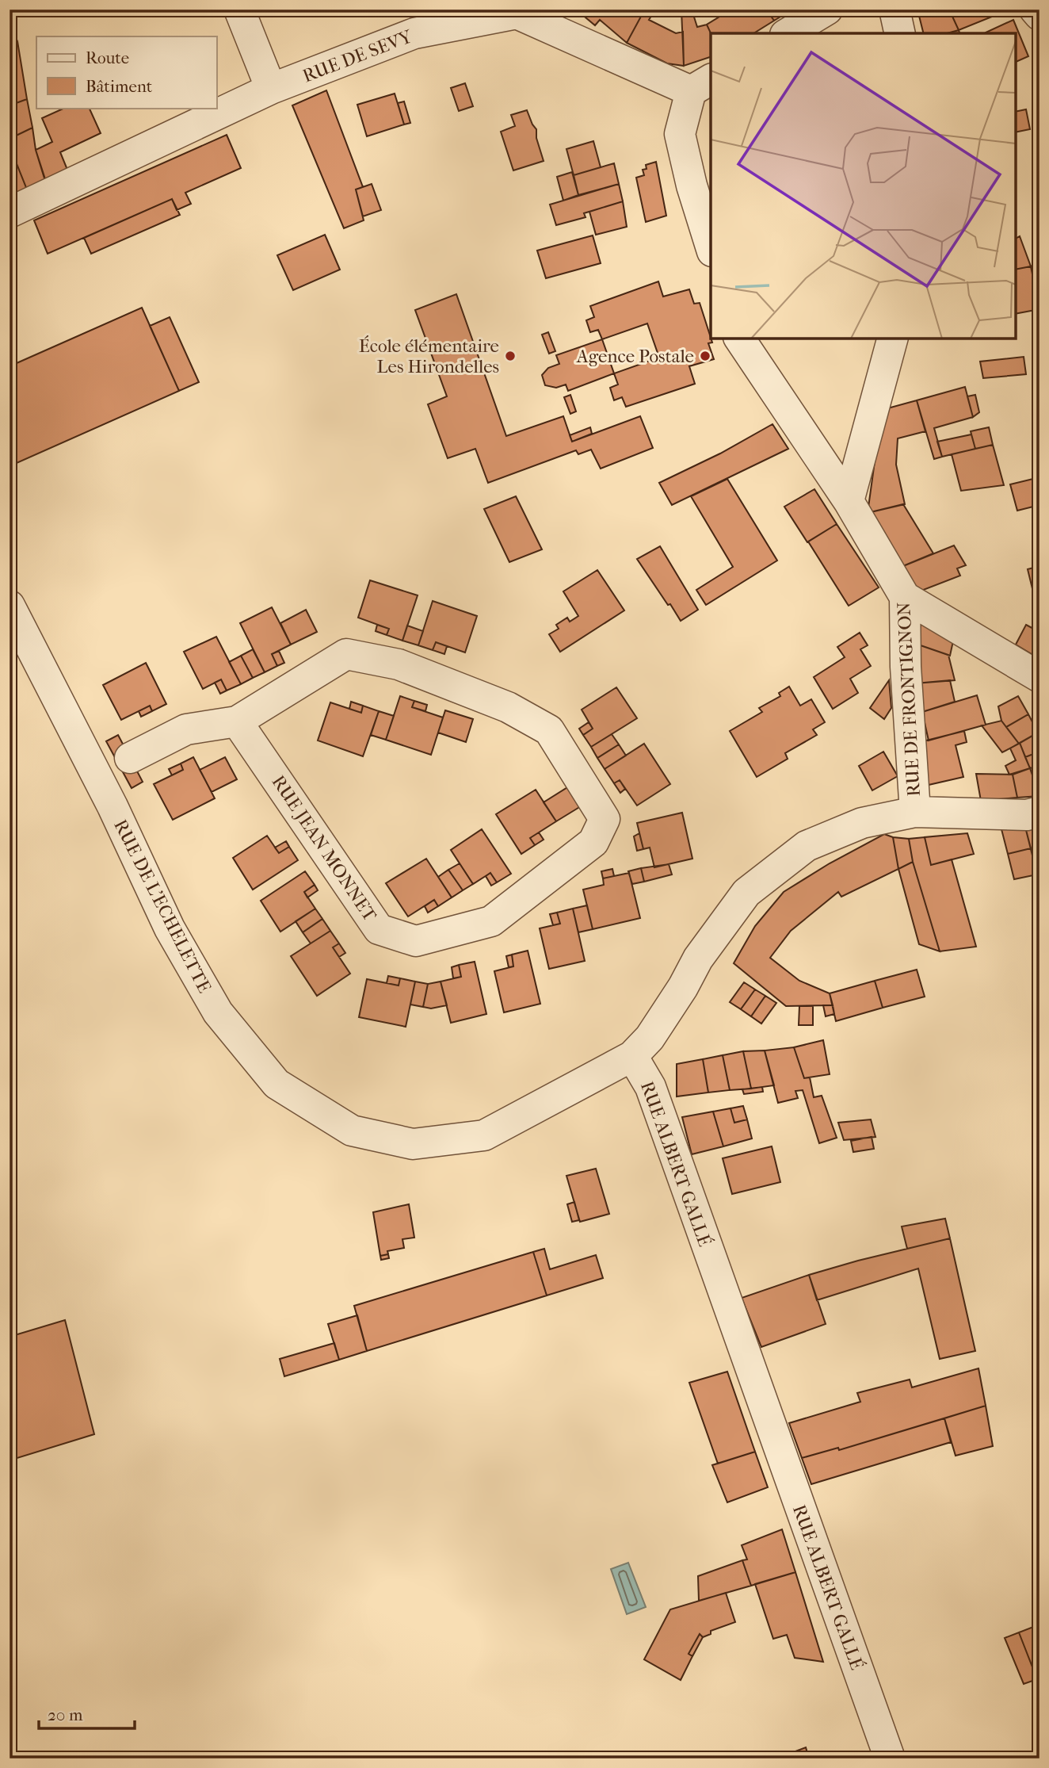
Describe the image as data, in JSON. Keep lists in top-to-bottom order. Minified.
{"streets":{"street":["RUE DE SEVY","RUE DE FRONTIGNON","RUE JEAN MONNET","RUE DE L'ECHELETTE","RUE ALBERT GALLÉ"]},"crossings":[["RUE JEAN MONNET","RUE DE L'ECHELETTE"],["RUE DE L'ECHELETTE","RUE ALBERT GALLÉ"]],"places":["École élémentaire Les Hirondelles","Agence Postale"],"legend":["Route","Bâtiment"],"scale_bar":"20 m"}
